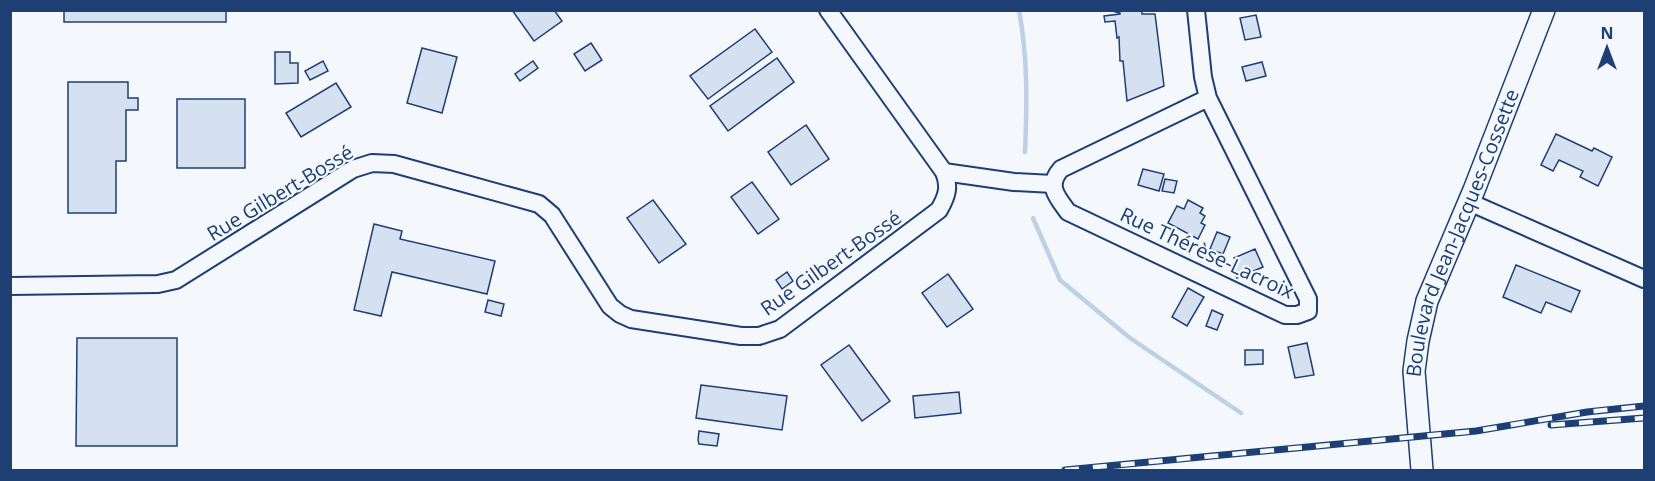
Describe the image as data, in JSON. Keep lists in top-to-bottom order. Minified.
{"streets":{"main road":["Boulevard Jean-Jacques-Cossette"],"street":["Rue Gilbert-Bossé","Rue Thérèse-Lacroix"]},"north":"top"}
